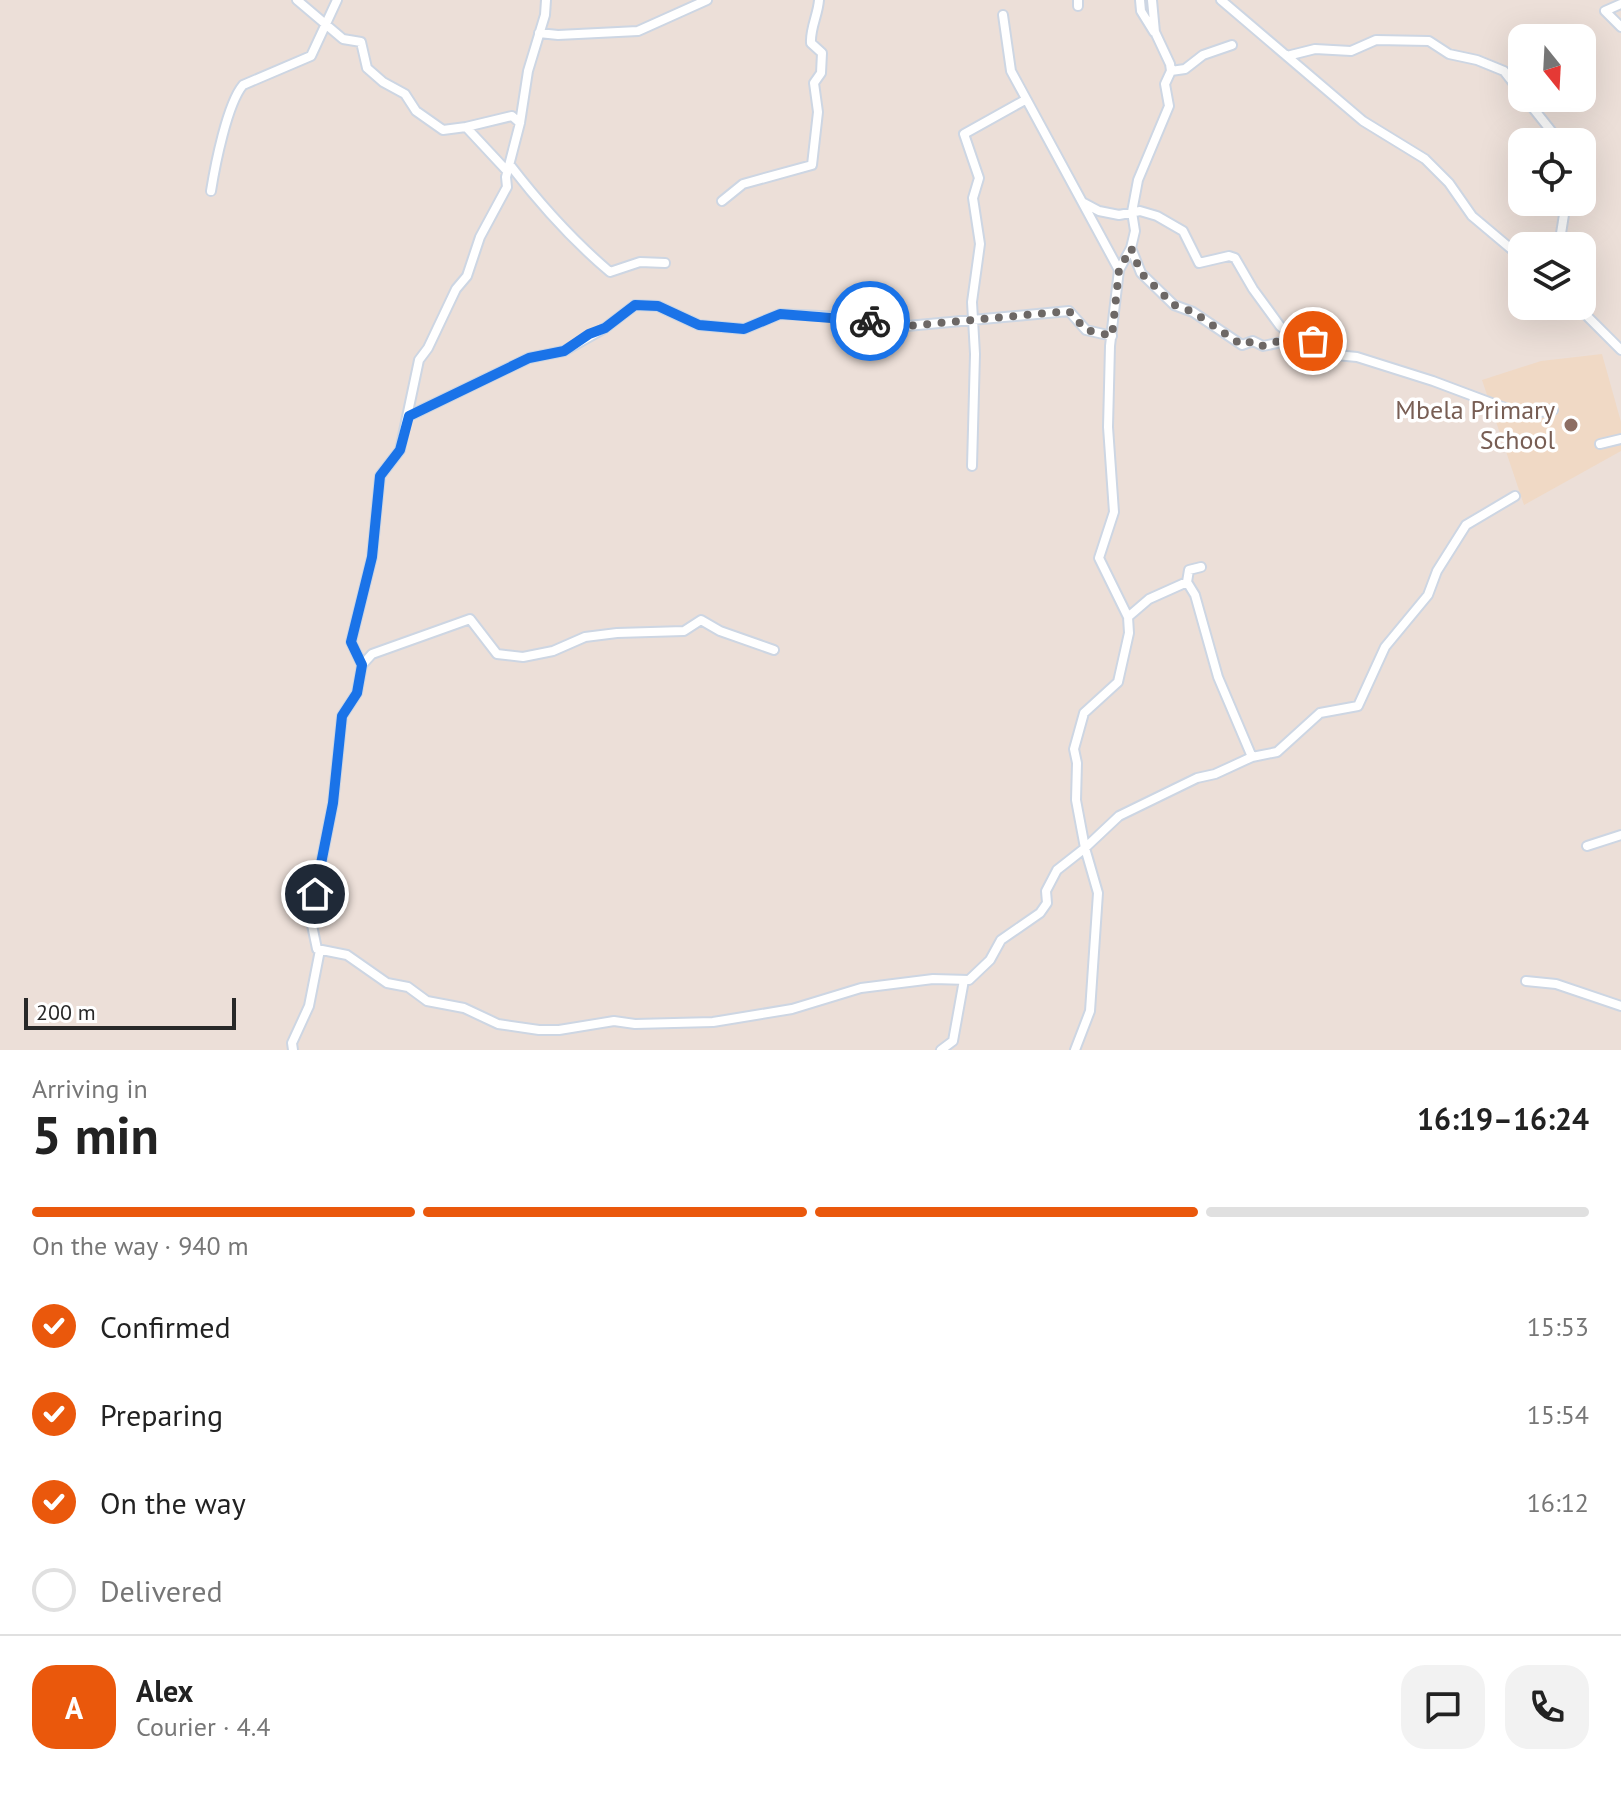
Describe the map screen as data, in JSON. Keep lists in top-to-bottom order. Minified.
{"places":["Mbela Primary School"],"scale_bar":"200 m","north":"bottom","page":{"scale":"200 m","heading":["5 min","Arriving in","16:19–16:24"],"panel":["Alex","Courier · 4.4"],"bar":"On the way · 940 m","list":[["Confirmed","15:53"],["Preparing","15:54"],["On the way","16:12"],"Delivered"],"round":"A"}}
